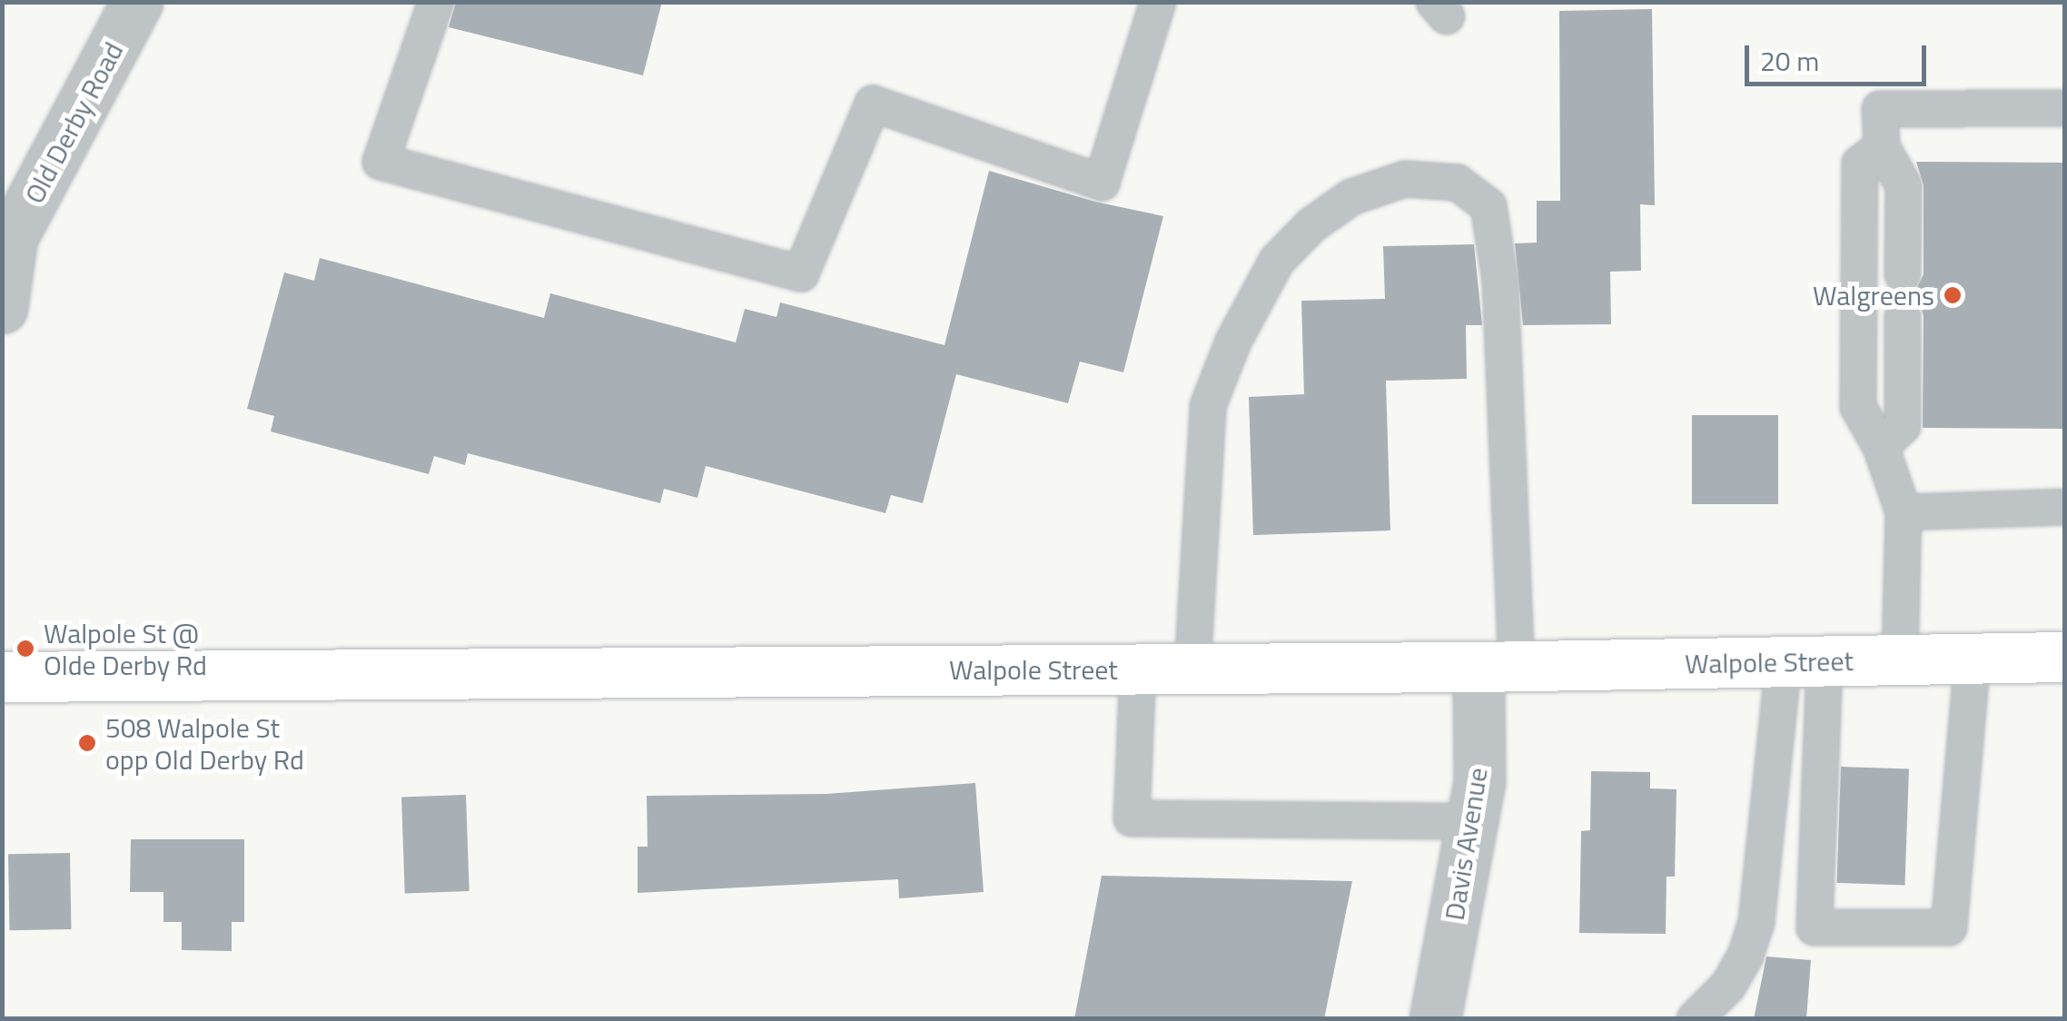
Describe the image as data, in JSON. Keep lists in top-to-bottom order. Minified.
{"streets":{"main road":["Walpole Street"],"street":["Old Derby Road","Davis Avenue"]},"crossings":[["Walpole Street","Davis Avenue"]],"places":["Walgreens","Walpole St @ Olde Derby Rd","508 Walpole St opp Old Derby Rd"],"scale_bar":"20 m"}
